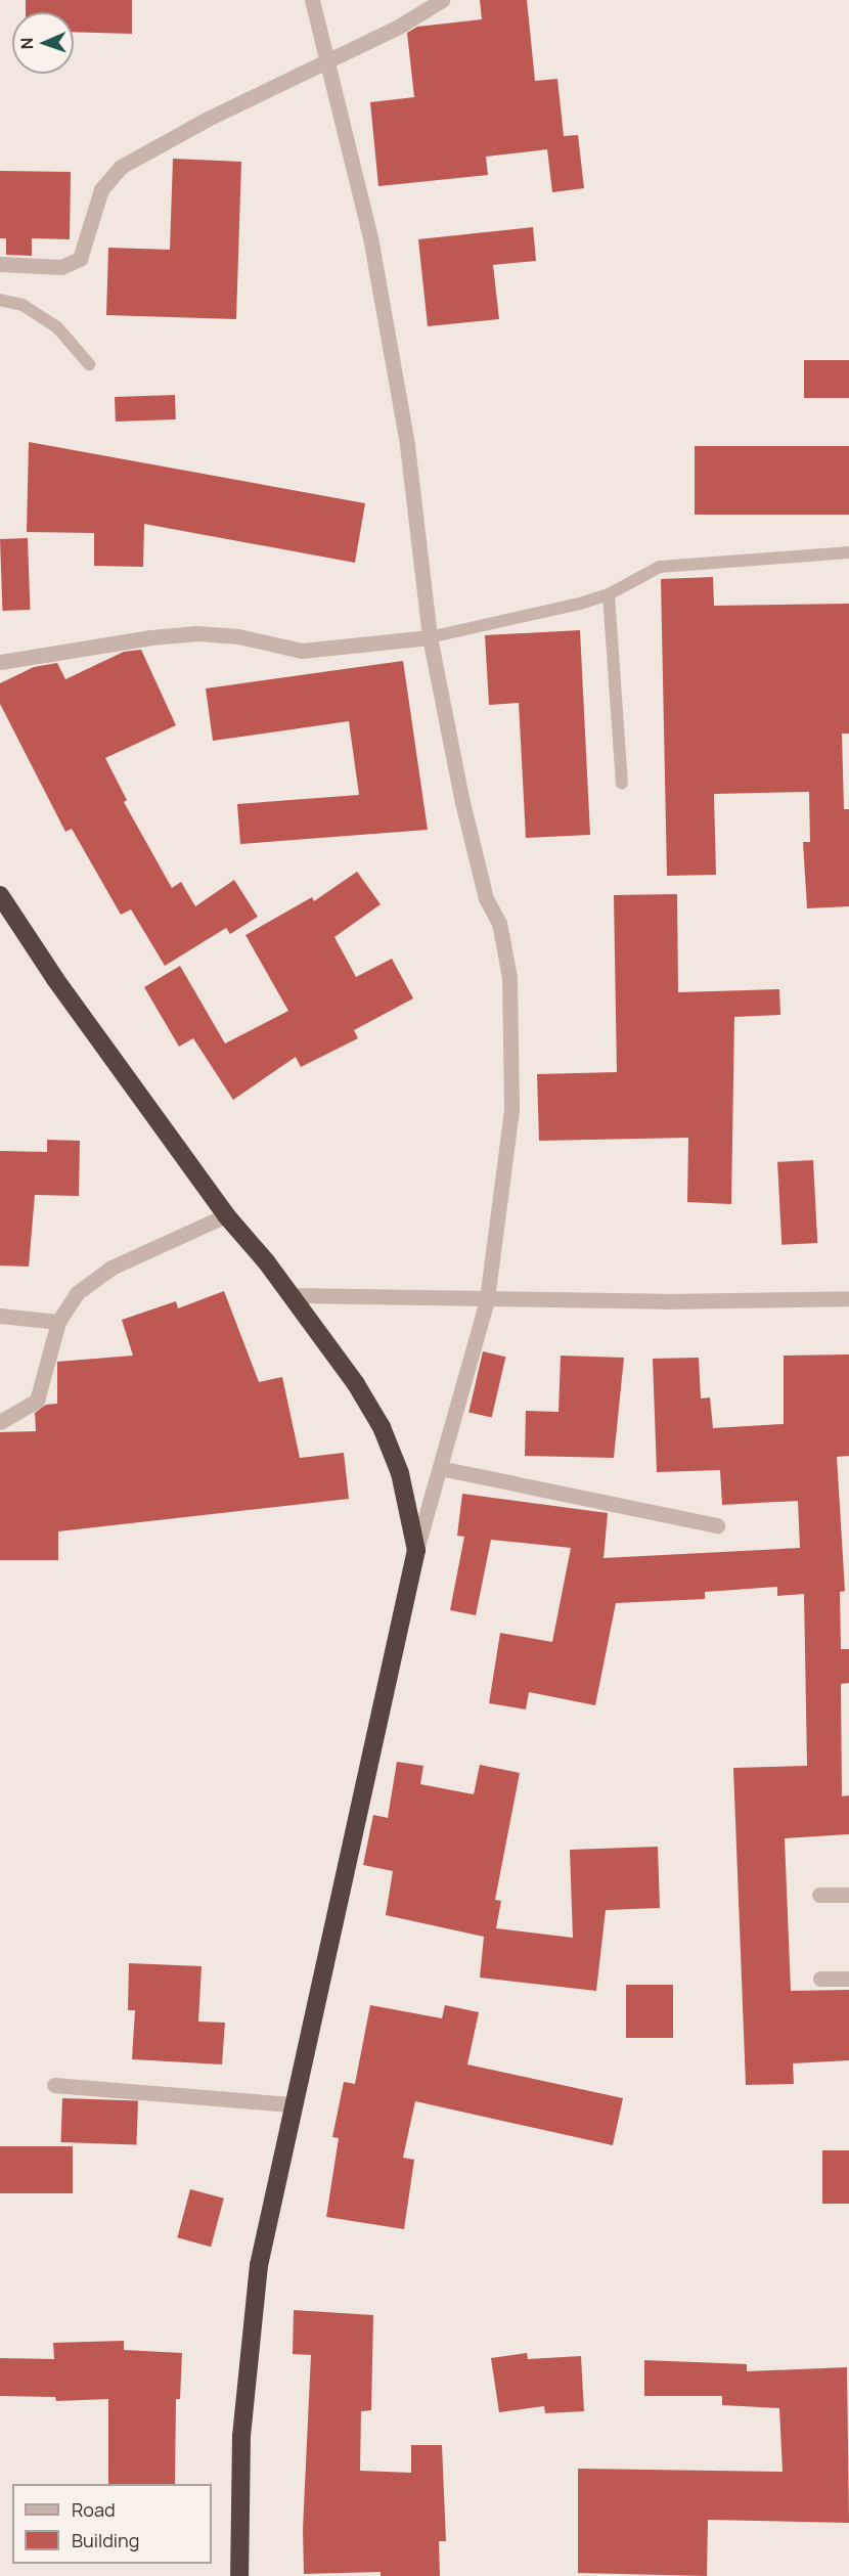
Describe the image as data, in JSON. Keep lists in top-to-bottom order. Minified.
{"legend":["Road","Building"],"north":"left"}
